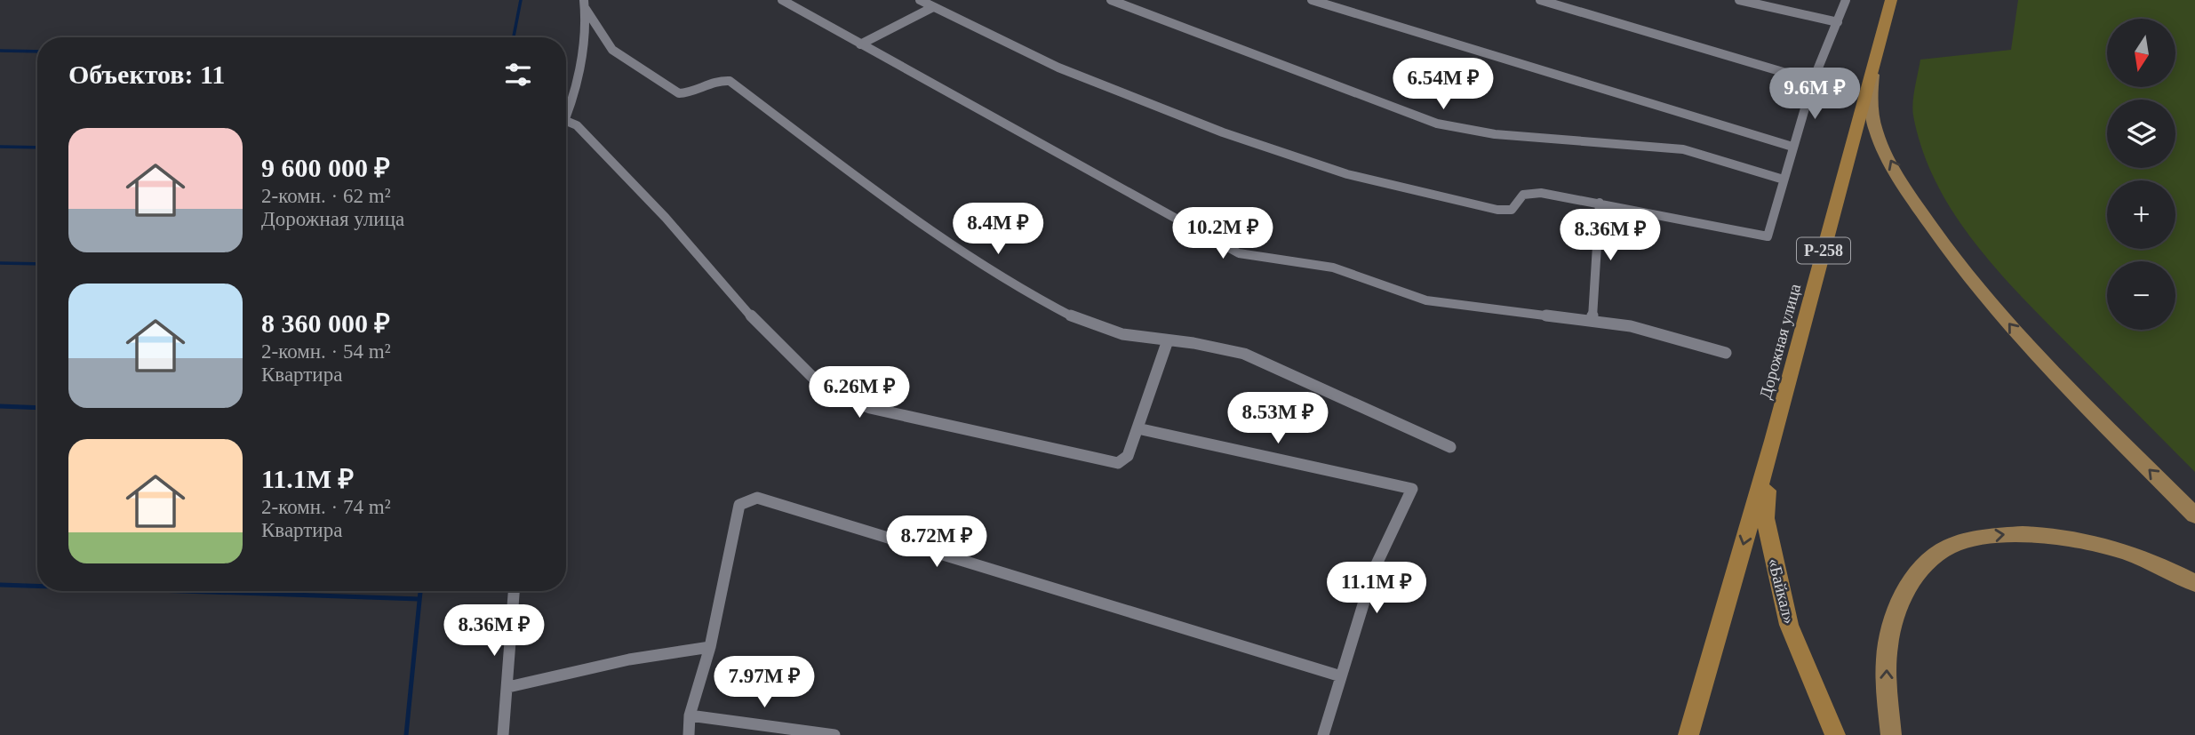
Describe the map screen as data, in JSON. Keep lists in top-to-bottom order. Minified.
{"streets":{"highway":["Р-258","Дорожная улица","«Байкал»"]},"crossings":[["Дорожная улица","«Байкал»"]],"north":"bottom","page":{"map_buttons":["+","−"],"heading":"Объектов: 11","price":["6.54M ₽","9.6M ₽","8.4M ₽","10.2M ₽","8.36M ₽","6.26M ₽","8.53M ₽","8.72M ₽","11.1M ₽","8.36M ₽","7.97M ₽"],"list":[{"name":"9 600 000 ₽","note":"2-комн. · 62 m² · Дорожная улица"},{"name":"8 360 000 ₽","note":"2-комн. · 54 m² · Квартира"},{"name":"11.1M ₽","note":"2-комн. · 74 m² · Квартира"}]}}
